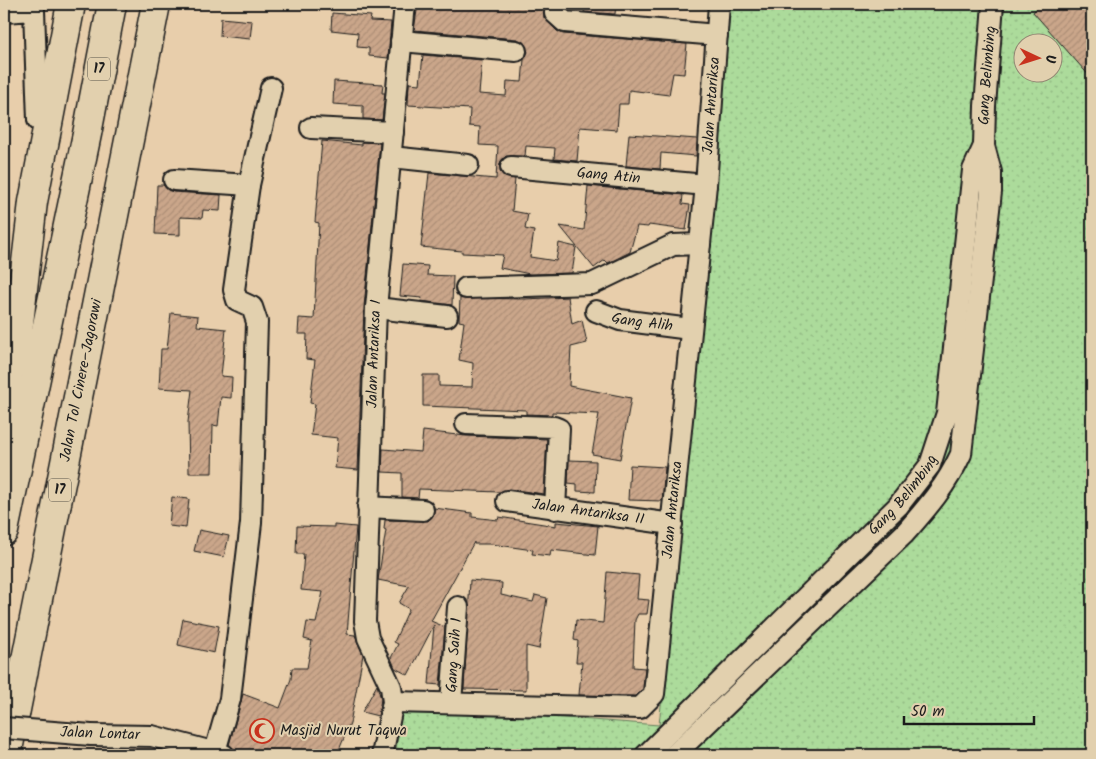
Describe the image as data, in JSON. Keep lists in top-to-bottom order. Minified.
{"streets":{"highway":["17","Jalan Tol Cinere–Jagorawi"],"street":["Gang Belimbing","Jalan Antariksa","Gang Atin","Gang Alih","Jalan Antariksa I","Jalan Antariksa II","Gang Saih 1","Jalan Lontar"]},"crossings":[["Jalan Antariksa","Gang Atin"],["Jalan Antariksa","Gang Alih"],["Jalan Antariksa","Jalan Antariksa I"],["Jalan Antariksa","Jalan Antariksa II"],["Jalan Antariksa","Gang Saih 1"]],"places":{"mosque":["Masjid Nurut Taqwa"]},"scale_bar":"50 m","north":"right"}
